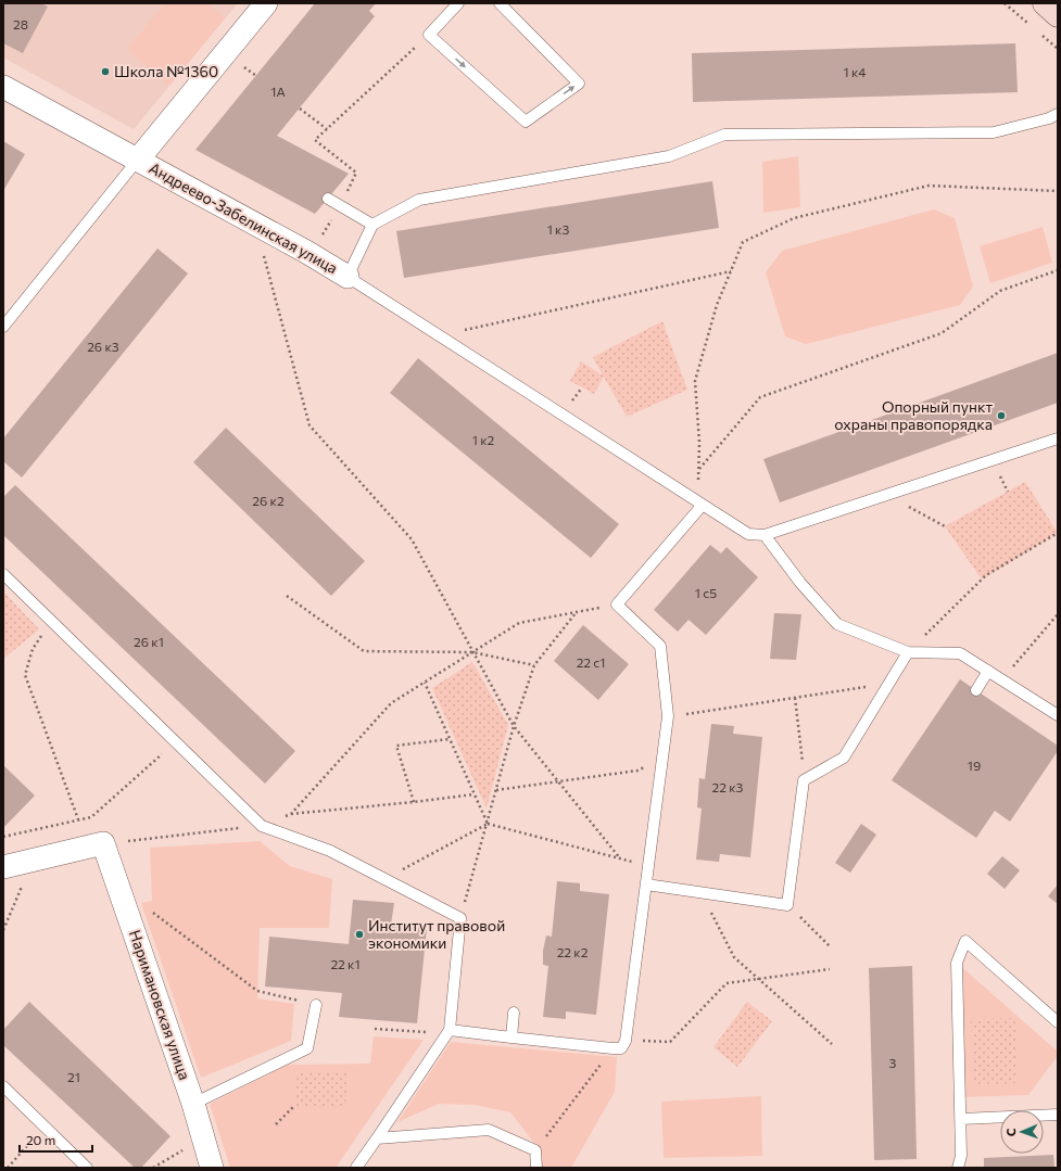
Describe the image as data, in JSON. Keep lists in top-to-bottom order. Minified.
{"streets":{"street":["Андреево-Забелинская улица","Наримановская улица"]},"places":["Школа №1360","Опорный пункт охраны правопорядка","Институт правовой экономики"],"house_numbers":["28","1 к4","1А","1 к3","26 к3","1 к2","26 к2","1 с5","26 к1","22 с1","19","22 к3","22 к2","22 к1","3","21"],"scale_bar":"20 m","north":"left"}
